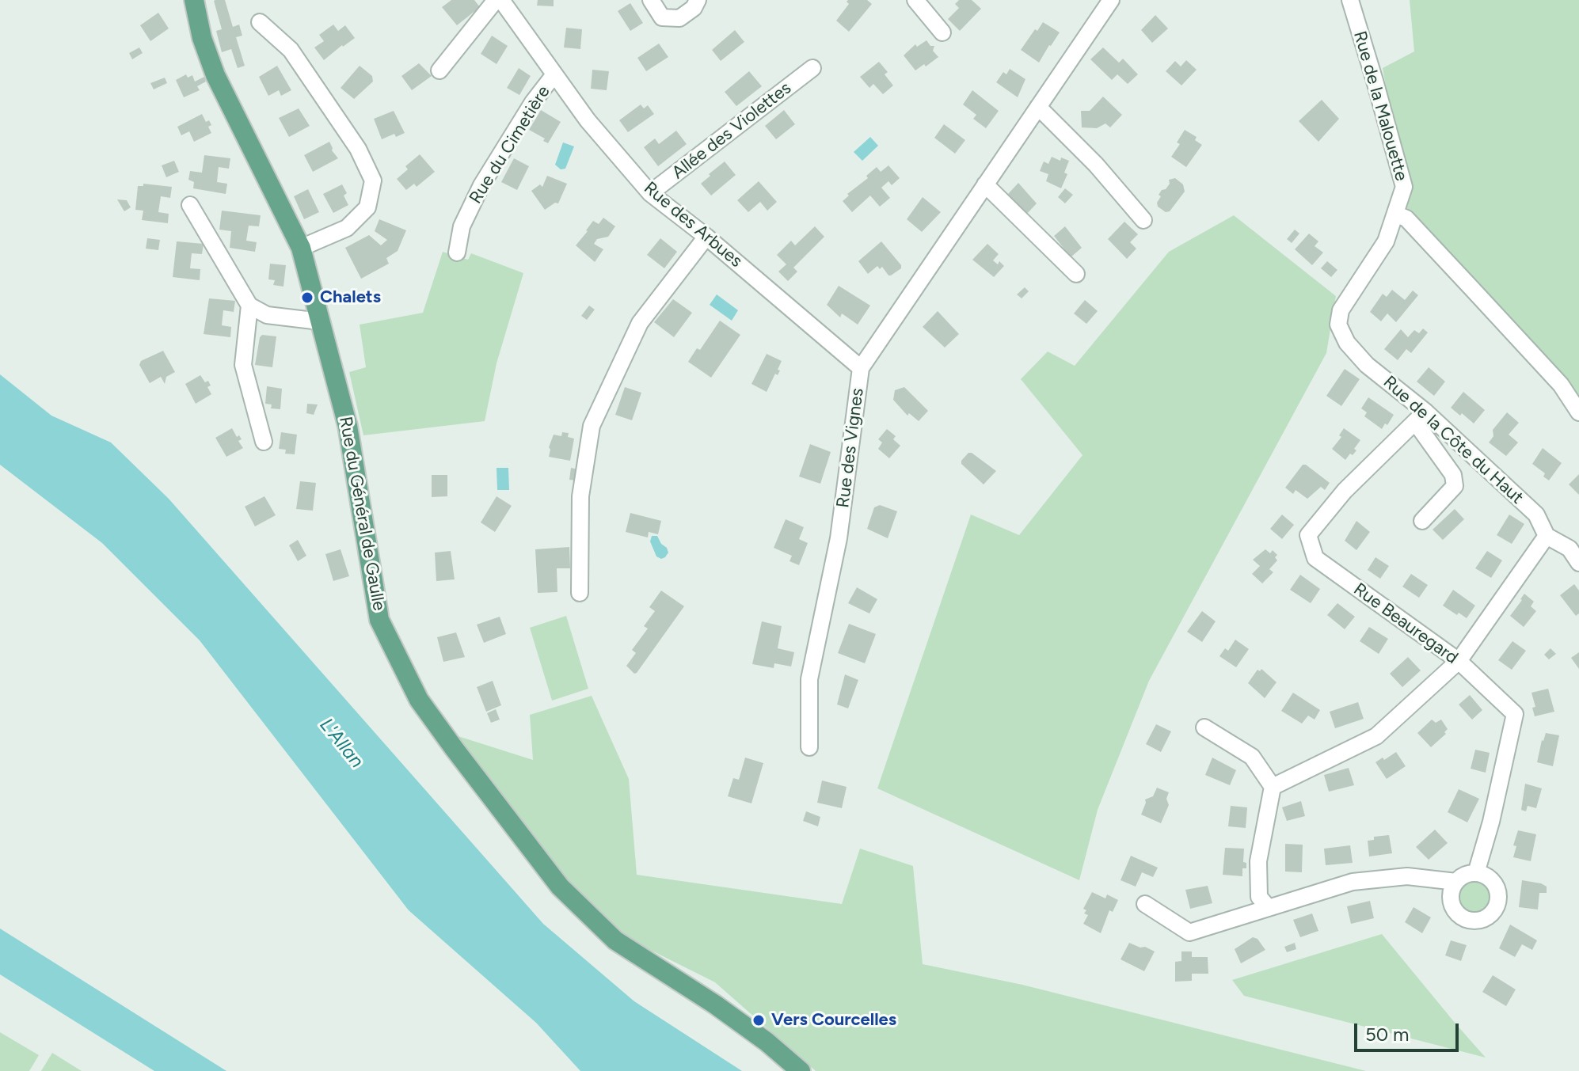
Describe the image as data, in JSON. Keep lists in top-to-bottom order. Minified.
{"streets":{"main road":["Rue du Général de Gaulle"],"street":["Rue de la Malouette","Allée des Violettes","Rue du Cimetière","Rue des Arbues","Rue de la Côte du Haut","Rue des Vignes","Rue Beauregard"]},"crossings":[["Rue de la Malouette","Rue de la Côte du Haut"],["Allée des Violettes","Rue des Arbues"],["Rue du Cimetière","Rue des Arbues"],["Rue des Arbues","Rue des Vignes"],["Rue de la Côte du Haut","Rue Beauregard"]],"water":["L'Allan"],"places":["Chalets","Vers Courcelles"],"scale_bar":"50 m"}
